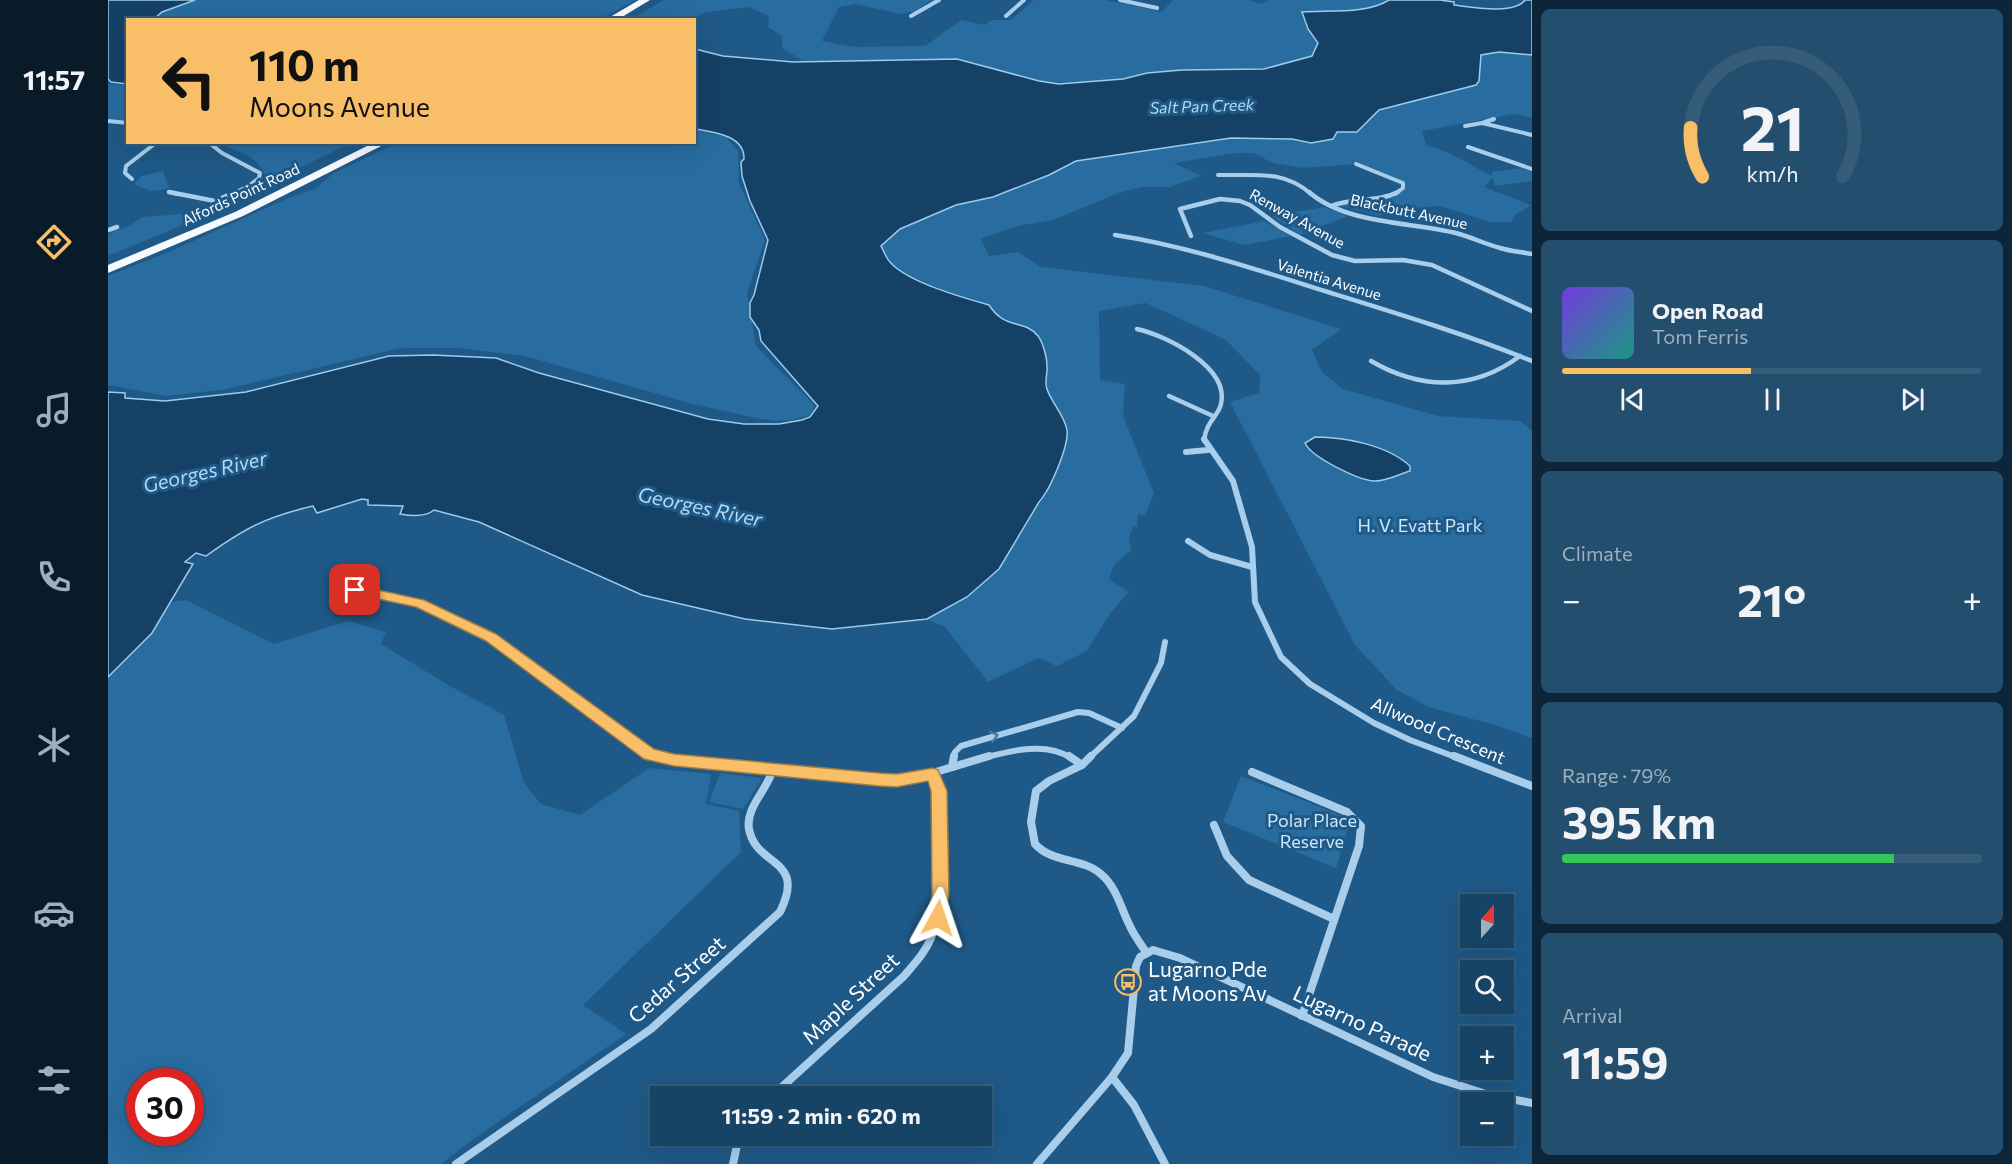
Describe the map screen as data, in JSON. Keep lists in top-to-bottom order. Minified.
{"streets":{"highway":["Alfords Point Road"],"street":["Blackbutt Avenue","Renway Avenue","Valentia Avenue","Allwood Crescent","Cedar Street","Maple Street","Lugarno Parade"]},"water":["Salt Pan Creek","Georges River"],"parks":["H. V. Evatt Park","Polar Place Reserve"],"places":{"bus stop":["Lugarno Pde at Moons Av"]},"north":"top","page":{"tabs":"11:57","turn":["110 m","Moons Avenue"],"song":["Open Road","Tom Ferris"],"tile":["Climate",["Range · 79%","395 km"],["Arrival","11:59"]],"heat":["−","21°","+"],"map_buttons":["+","−"],"limit":"30","trip":"11:59 · 2 min · 620 m","gauge":["21","km/h"]}}
